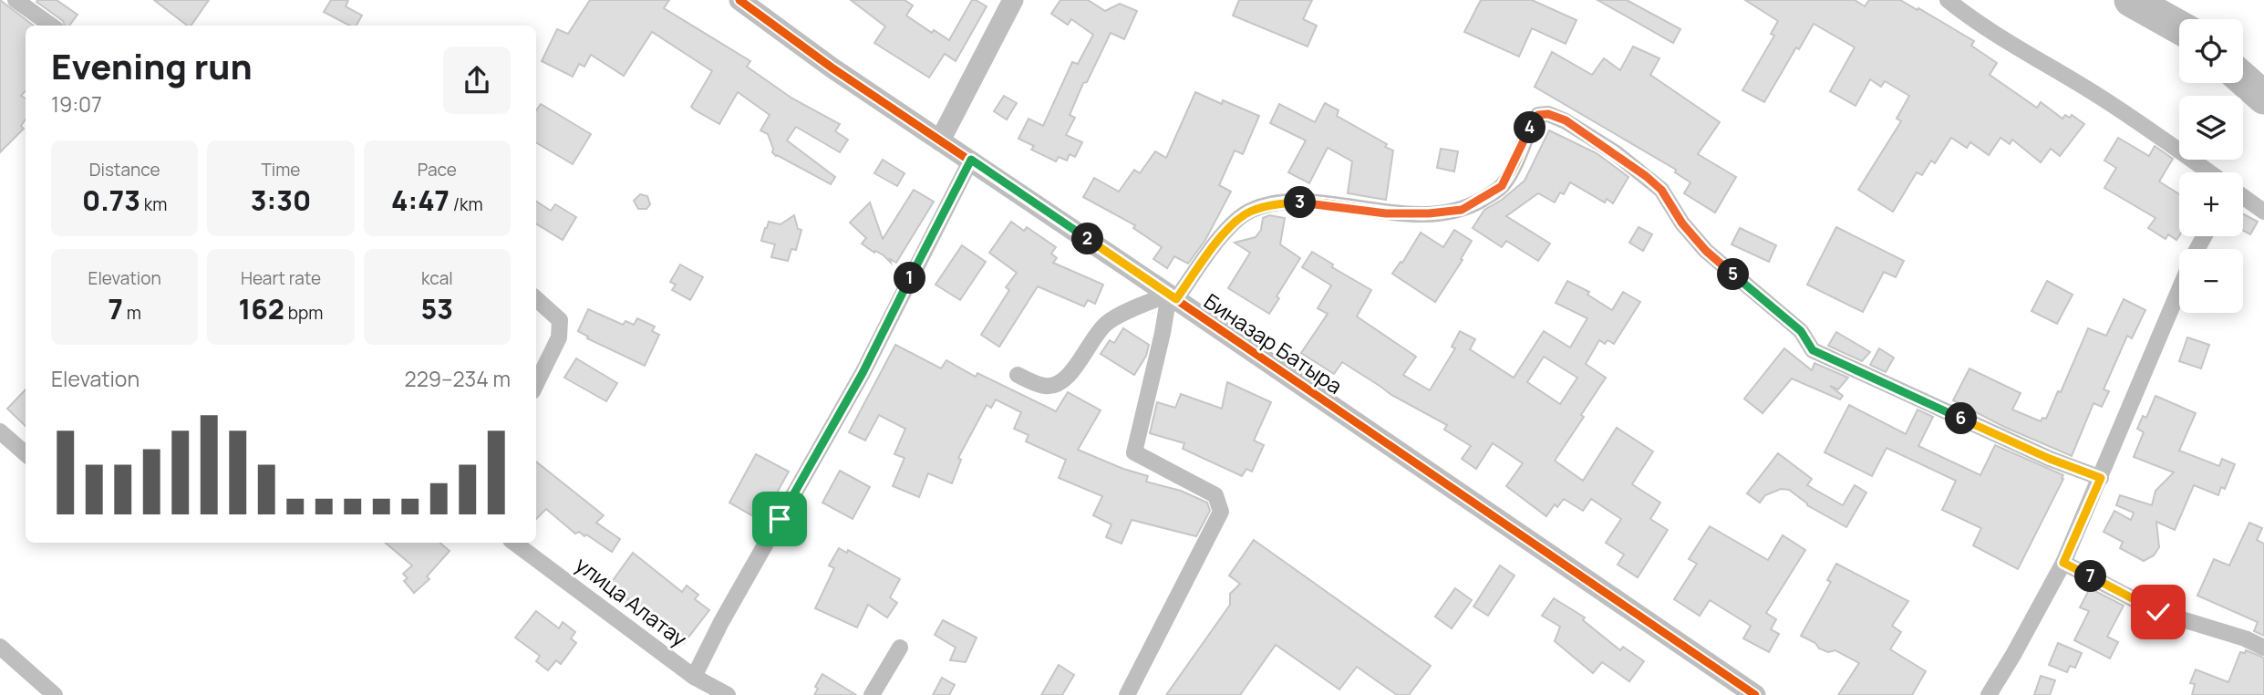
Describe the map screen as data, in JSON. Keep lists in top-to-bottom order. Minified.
{"streets":{"street":["Биназар Батыра","улица Алатау"]},"page":{"map_buttons":["+","−"],"heading":["Evening run","19:07"],"pins":["4","3","2","5","1","6","7"],"stats":[["Distance","0.73 km"],["Time","3:30"],["Pace","4:47 /km"],["Elevation","7 m"],["Heart rate","162 bpm"],["kcal","53"]],"chart":["Elevation","229–234 m"]}}
